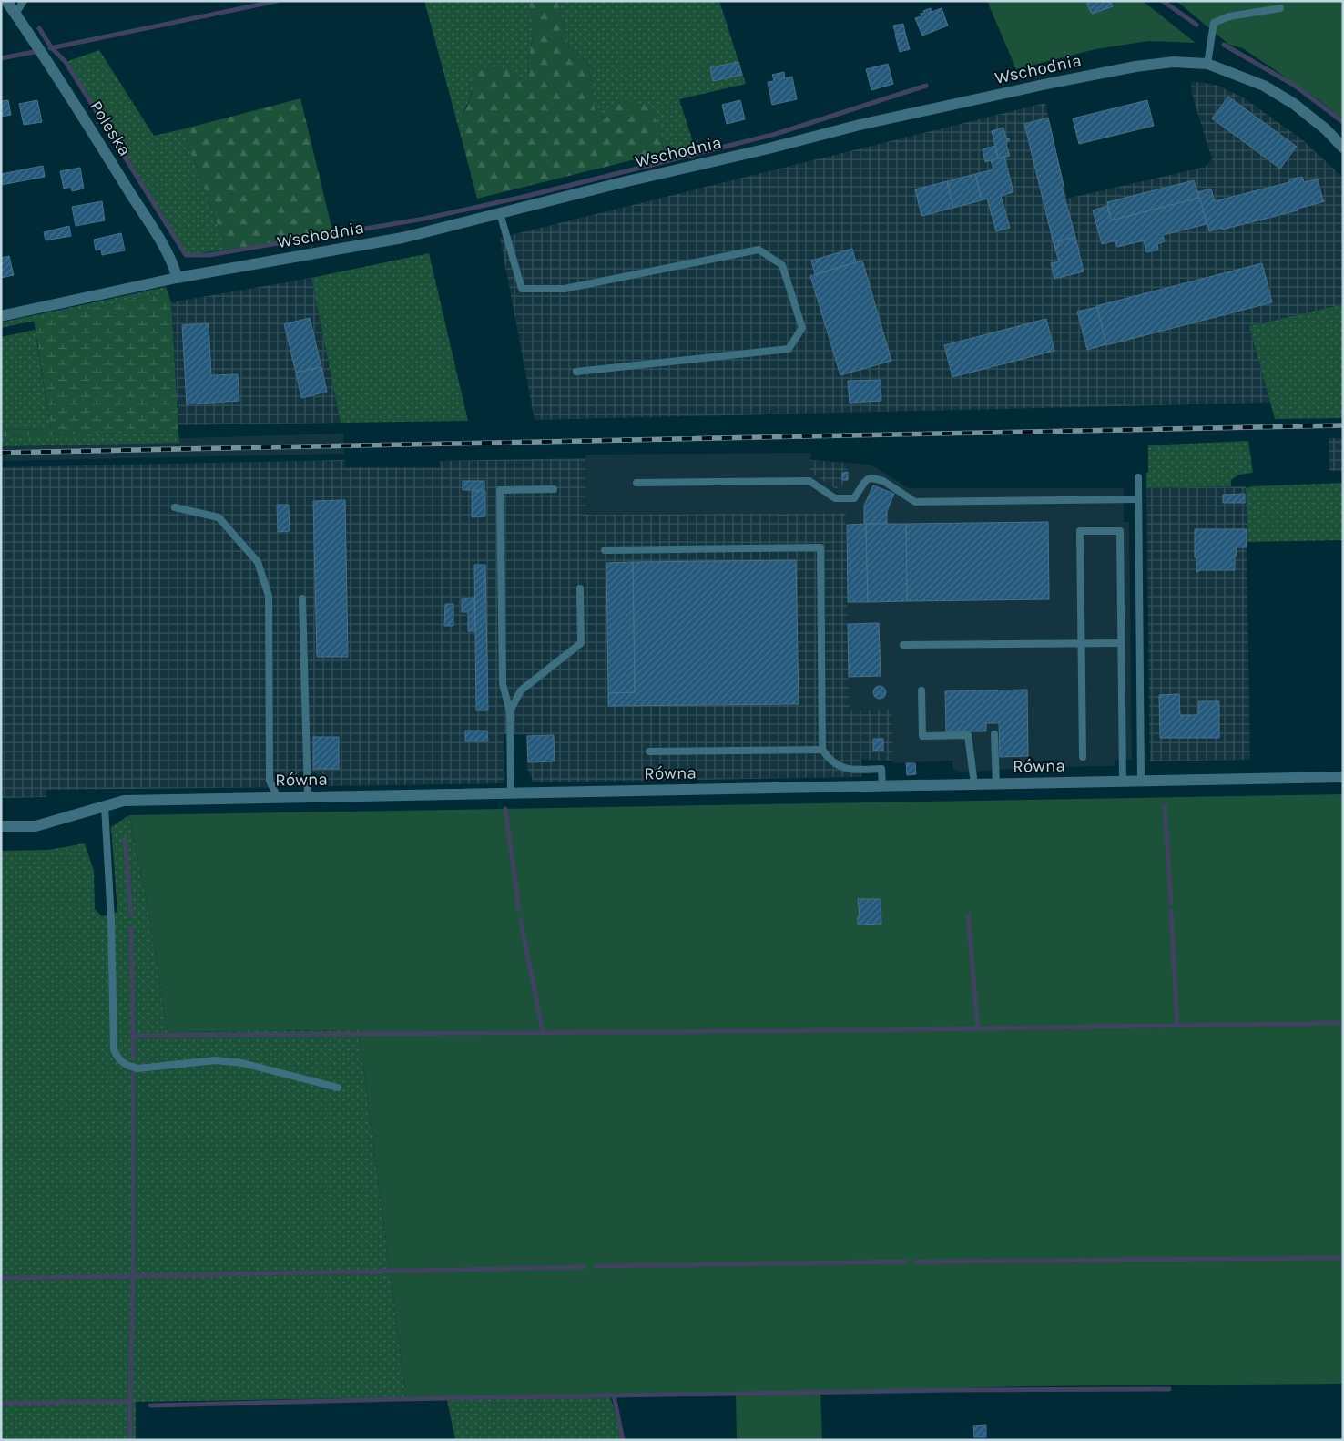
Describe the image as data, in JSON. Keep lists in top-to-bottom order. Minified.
{"streets":{"street":["Wschodnia","Poleska","Równa"]},"crossings":[["Wschodnia","Poleska"]]}
